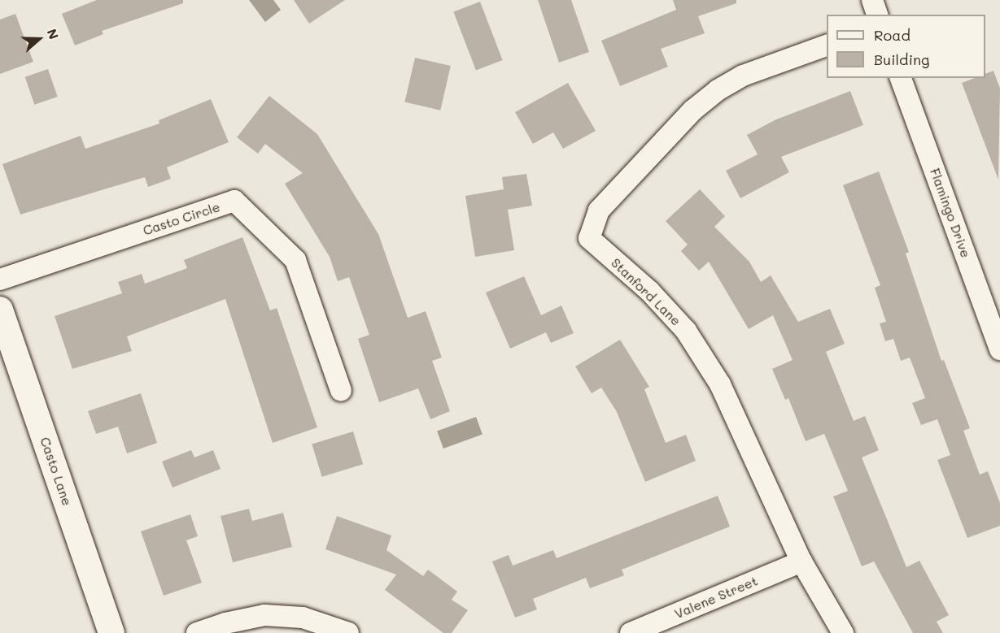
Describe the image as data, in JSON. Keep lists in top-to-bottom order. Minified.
{"streets":{"street":["Flamingo Drive","Casto Circle","Stanford Lane","Casto Lane","Valene Street"]},"crossings":[["Stanford Lane","Valene Street"]],"legend":["Road","Building"],"north":"right"}
